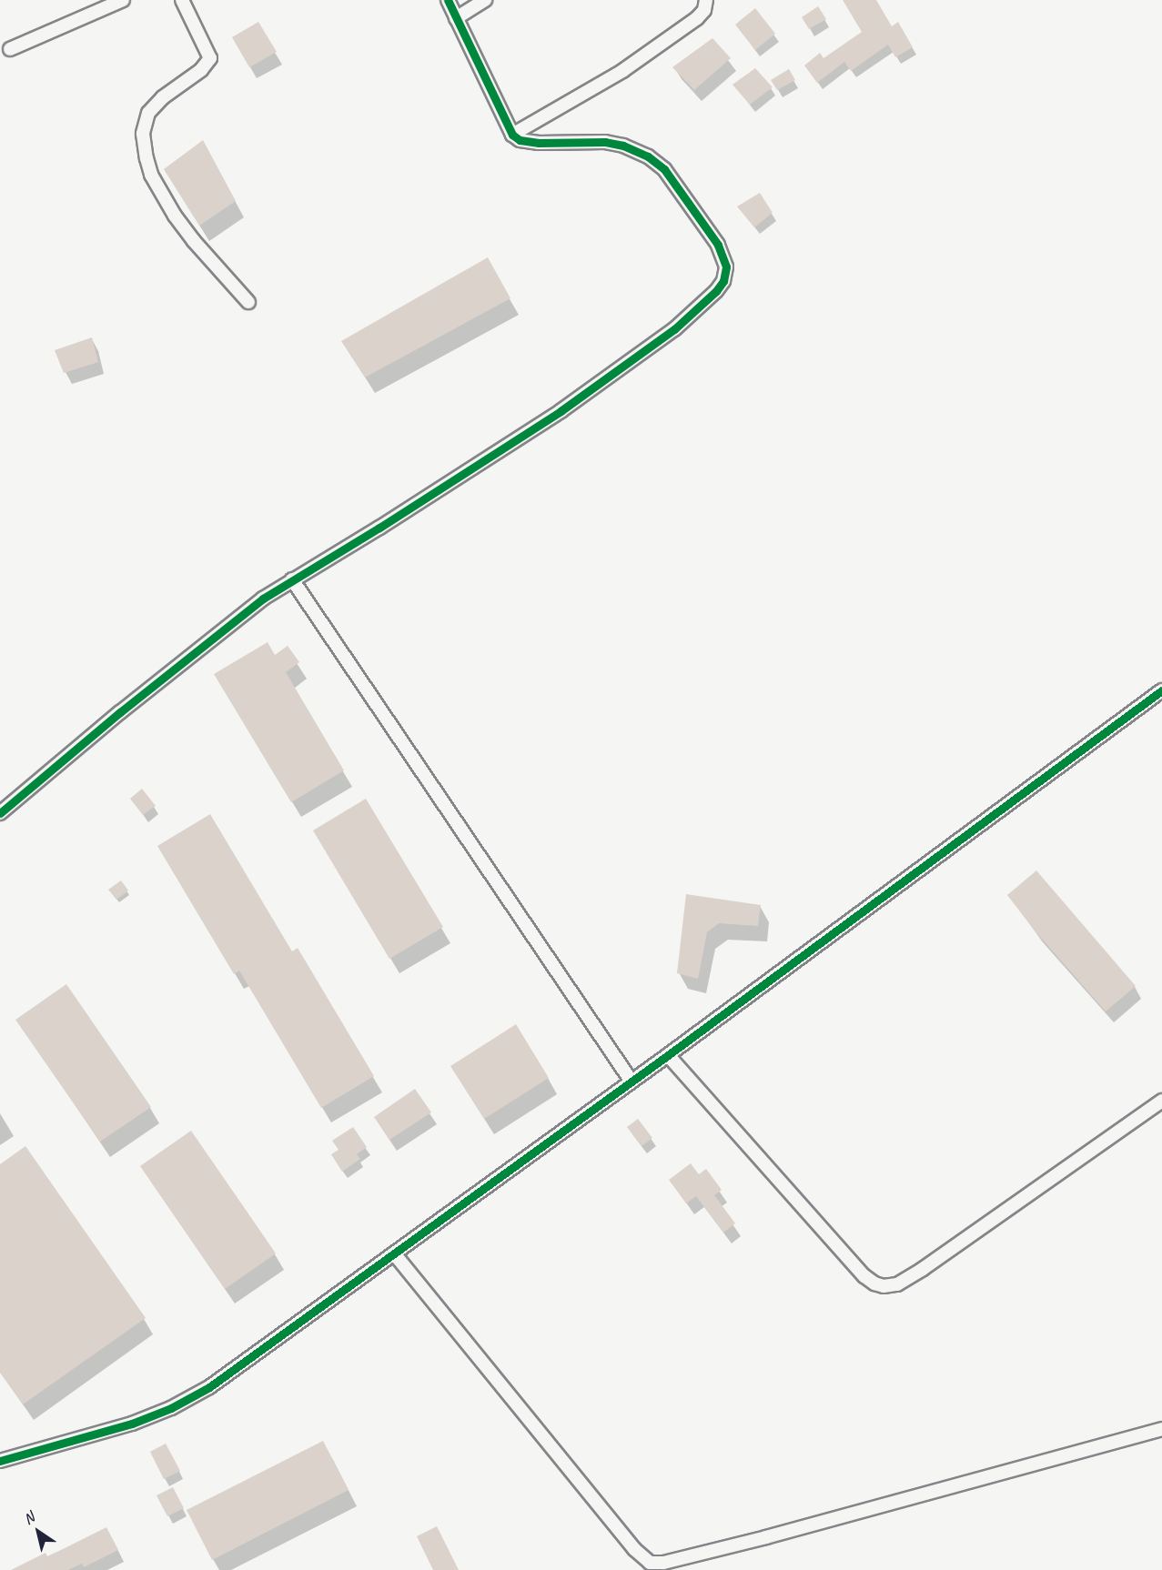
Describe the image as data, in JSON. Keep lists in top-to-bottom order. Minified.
{"north":"top left"}
